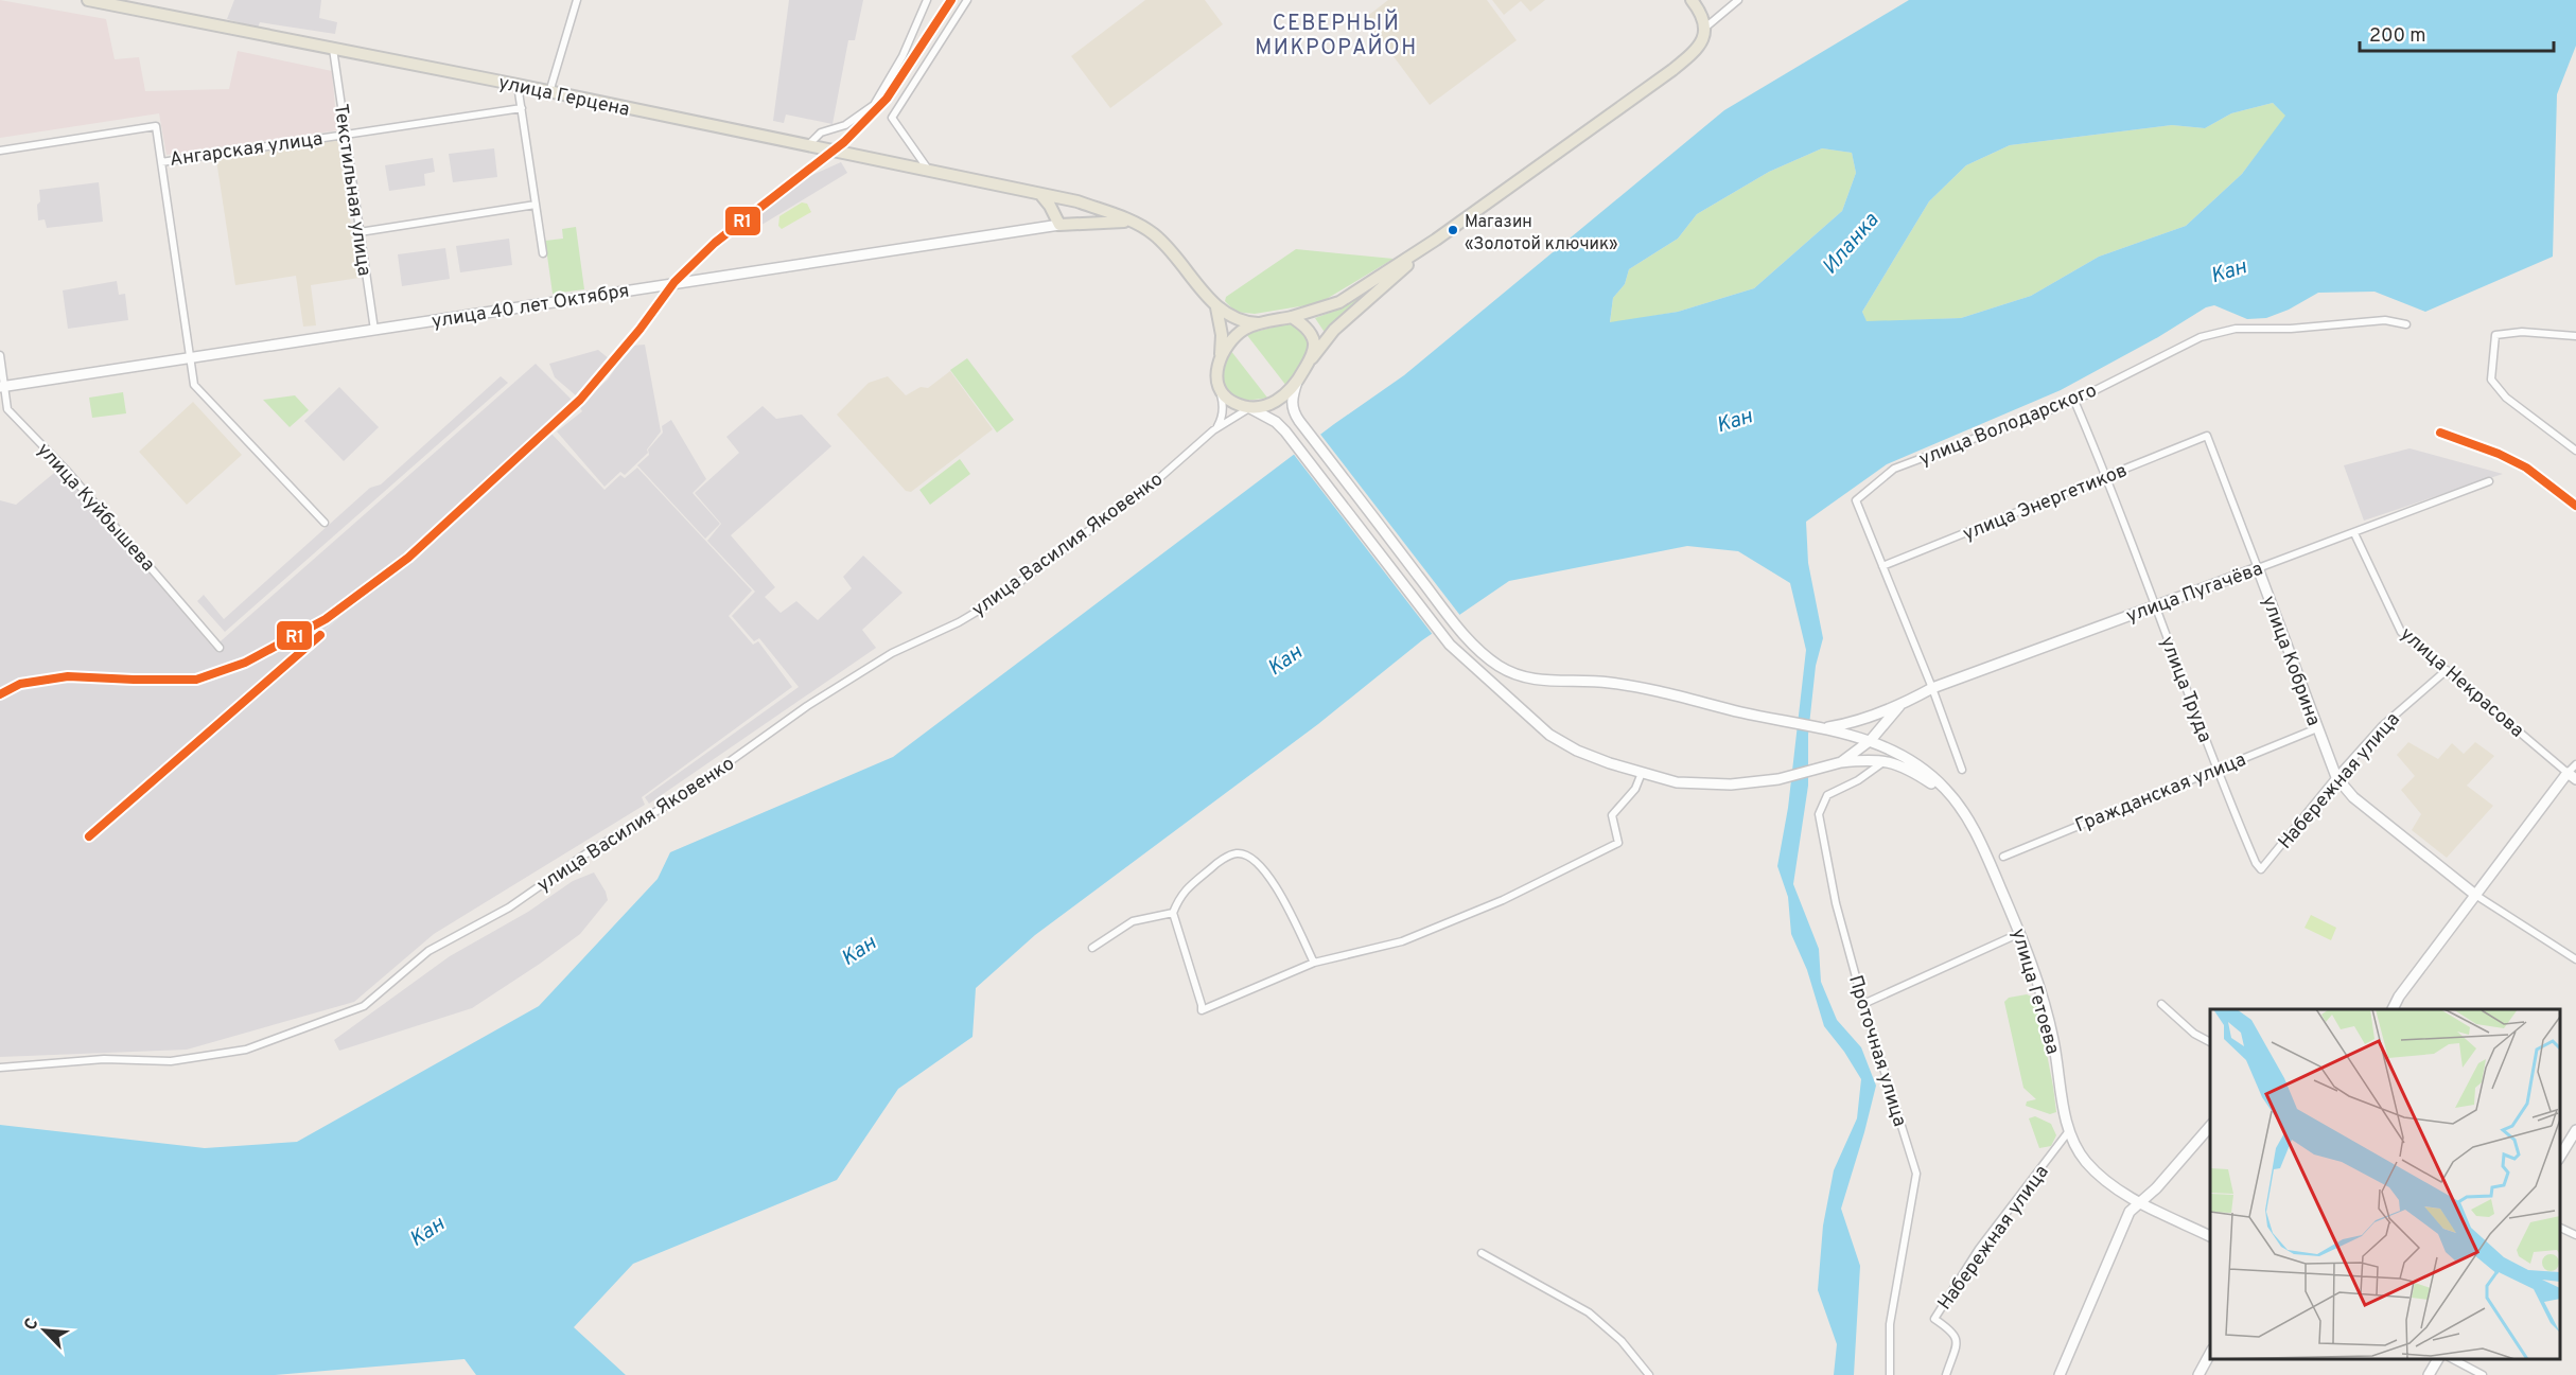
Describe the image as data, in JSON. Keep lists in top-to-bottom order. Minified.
{"streets":{"main road":["улица Герцена","улица 40 лет Октября","улица Пугачёва","улица Кобрина","улица Гетоева"],"street":["Ангарская улица","Текстильная улица","улица Володарского","улица Энергетиков","улица Куйбышева","улица Василия Яковенко","улица Некрасова","улица Труда","Набережная улица","Гражданская улица","Проточная улица"]},"crossings":[["улица Герцена","Текстильная улица"],["Ангарская улица","Текстильная улица"],["Текстильная улица","улица 40 лет Октября"],["улица 40 лет Октября","улица Куйбышева"],["улица Володарского","улица Энергетиков"],["улица Володарского","улица Труда"],["улица Энергетиков","улица Кобрина"],["улица Энергетиков","улица Труда"],["улица Пугачёва","улица Кобрина"],["улица Пугачёва","улица Некрасова"],["улица Пугачёва","улица Труда"],["улица Кобрина","Набережная улица"],["улица Кобрина","Гражданская улица"],["улица Некрасова","Набережная улица"],["улица Труда","Набережная улица"],["улица Труда","Гражданская улица"],["Набережная улица","улица Гетоева"]],"districts":["СЕВЕРНЫЙ МИКРОРАЙОН"],"water":["Иланка","Кан"],"places":["Магазин «Золотой ключик»"],"lines":["transit line R1"],"scale_bar":"200 m","north":"top left"}
